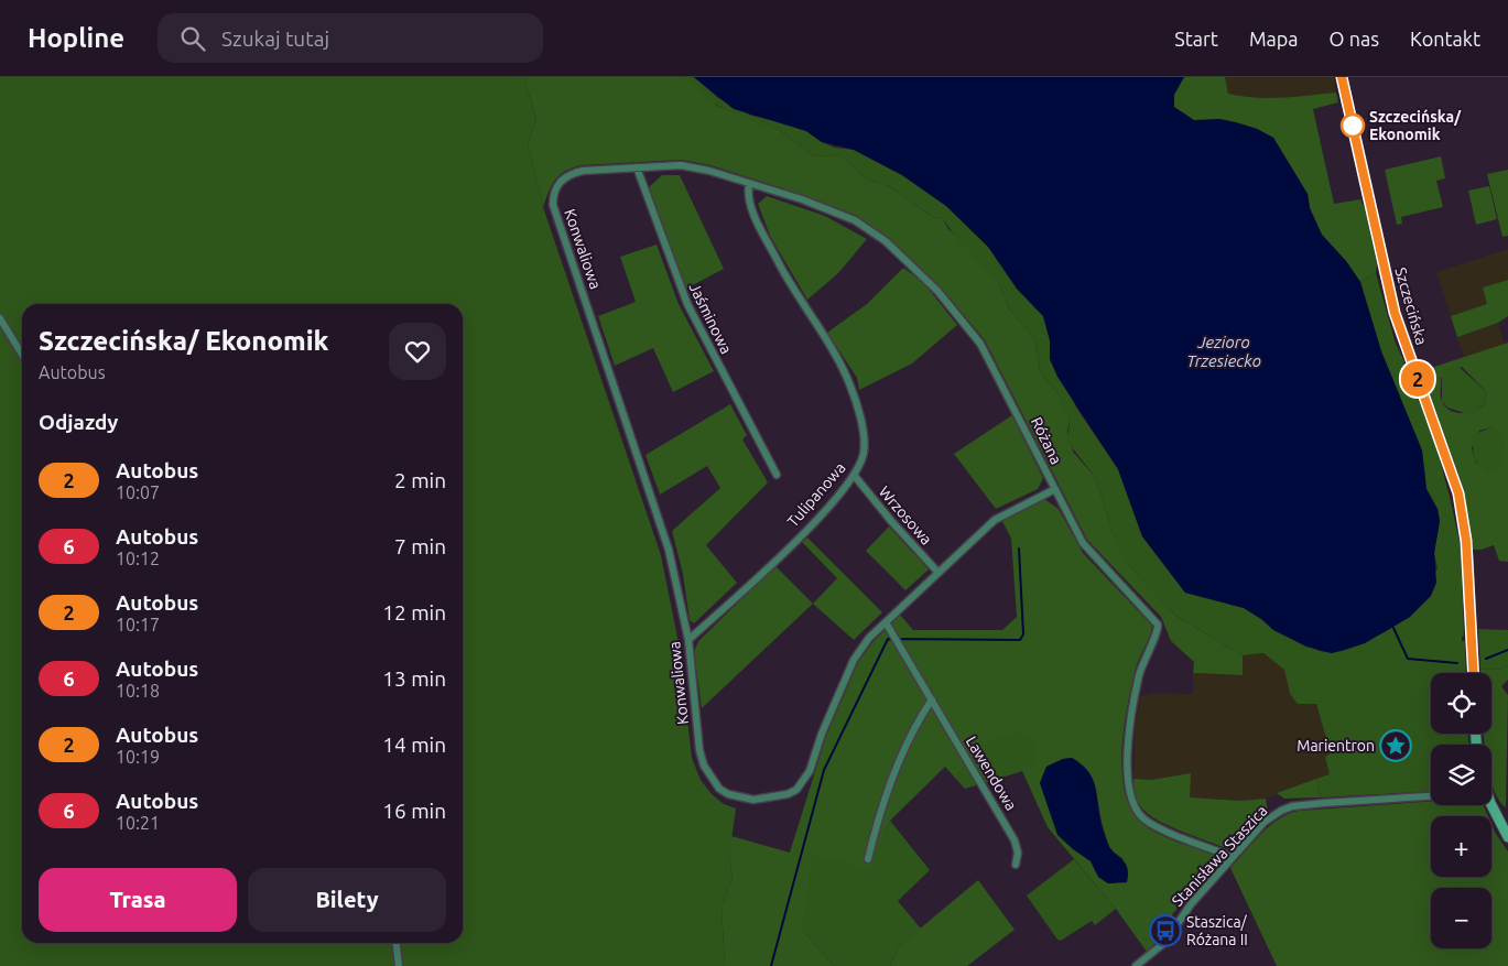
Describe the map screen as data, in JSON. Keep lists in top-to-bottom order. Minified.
{"streets":{"street":["Konwaliowa","Szczecińska","Jaśminowa","Różana","Tulipanowa","Wrzosowa","Lawendowa","Stanisława Staszica"]},"crossings":[["Konwaliowa","Jaśminowa"],["Konwaliowa","Różana"],["Konwaliowa","Tulipanowa"],["Konwaliowa","Wrzosowa"],["Konwaliowa","Lawendowa"],["Jaśminowa","Różana"],["Różana","Tulipanowa"],["Różana","Stanisława Staszica"],["Tulipanowa","Wrzosowa"]],"water":["Jezioro Trzesiecko"],"places":{"other":["Szczecińska/ Ekonomik"],"place":["Marientron"],"bus stop":["Staszica/ Różana II"]},"lines":["bus line 2"],"page":{"header":"Hopline","search":"Szukaj tutaj","nav":["Start","Mapa","O nas","Kontakt"],"on_map":"2","heading":[["Szczecińska/ Ekonomik","Autobus"],"Odjazdy"],"list":[{"mark":"2","name":"Autobus","note":"10:07","value":"2 min"},{"mark":"6","name":"Autobus","note":"10:12","value":"7 min"},{"mark":"2","name":"Autobus","note":"10:17","value":"12 min"},{"mark":"6","name":"Autobus","note":"10:18","value":"13 min"},{"mark":"2","name":"Autobus","note":"10:19","value":"14 min"},{"mark":"6","name":"Autobus","note":"10:21","value":"16 min"}],"map_buttons":["+","−"],"buttons":["Trasa","Bilety"]}}
